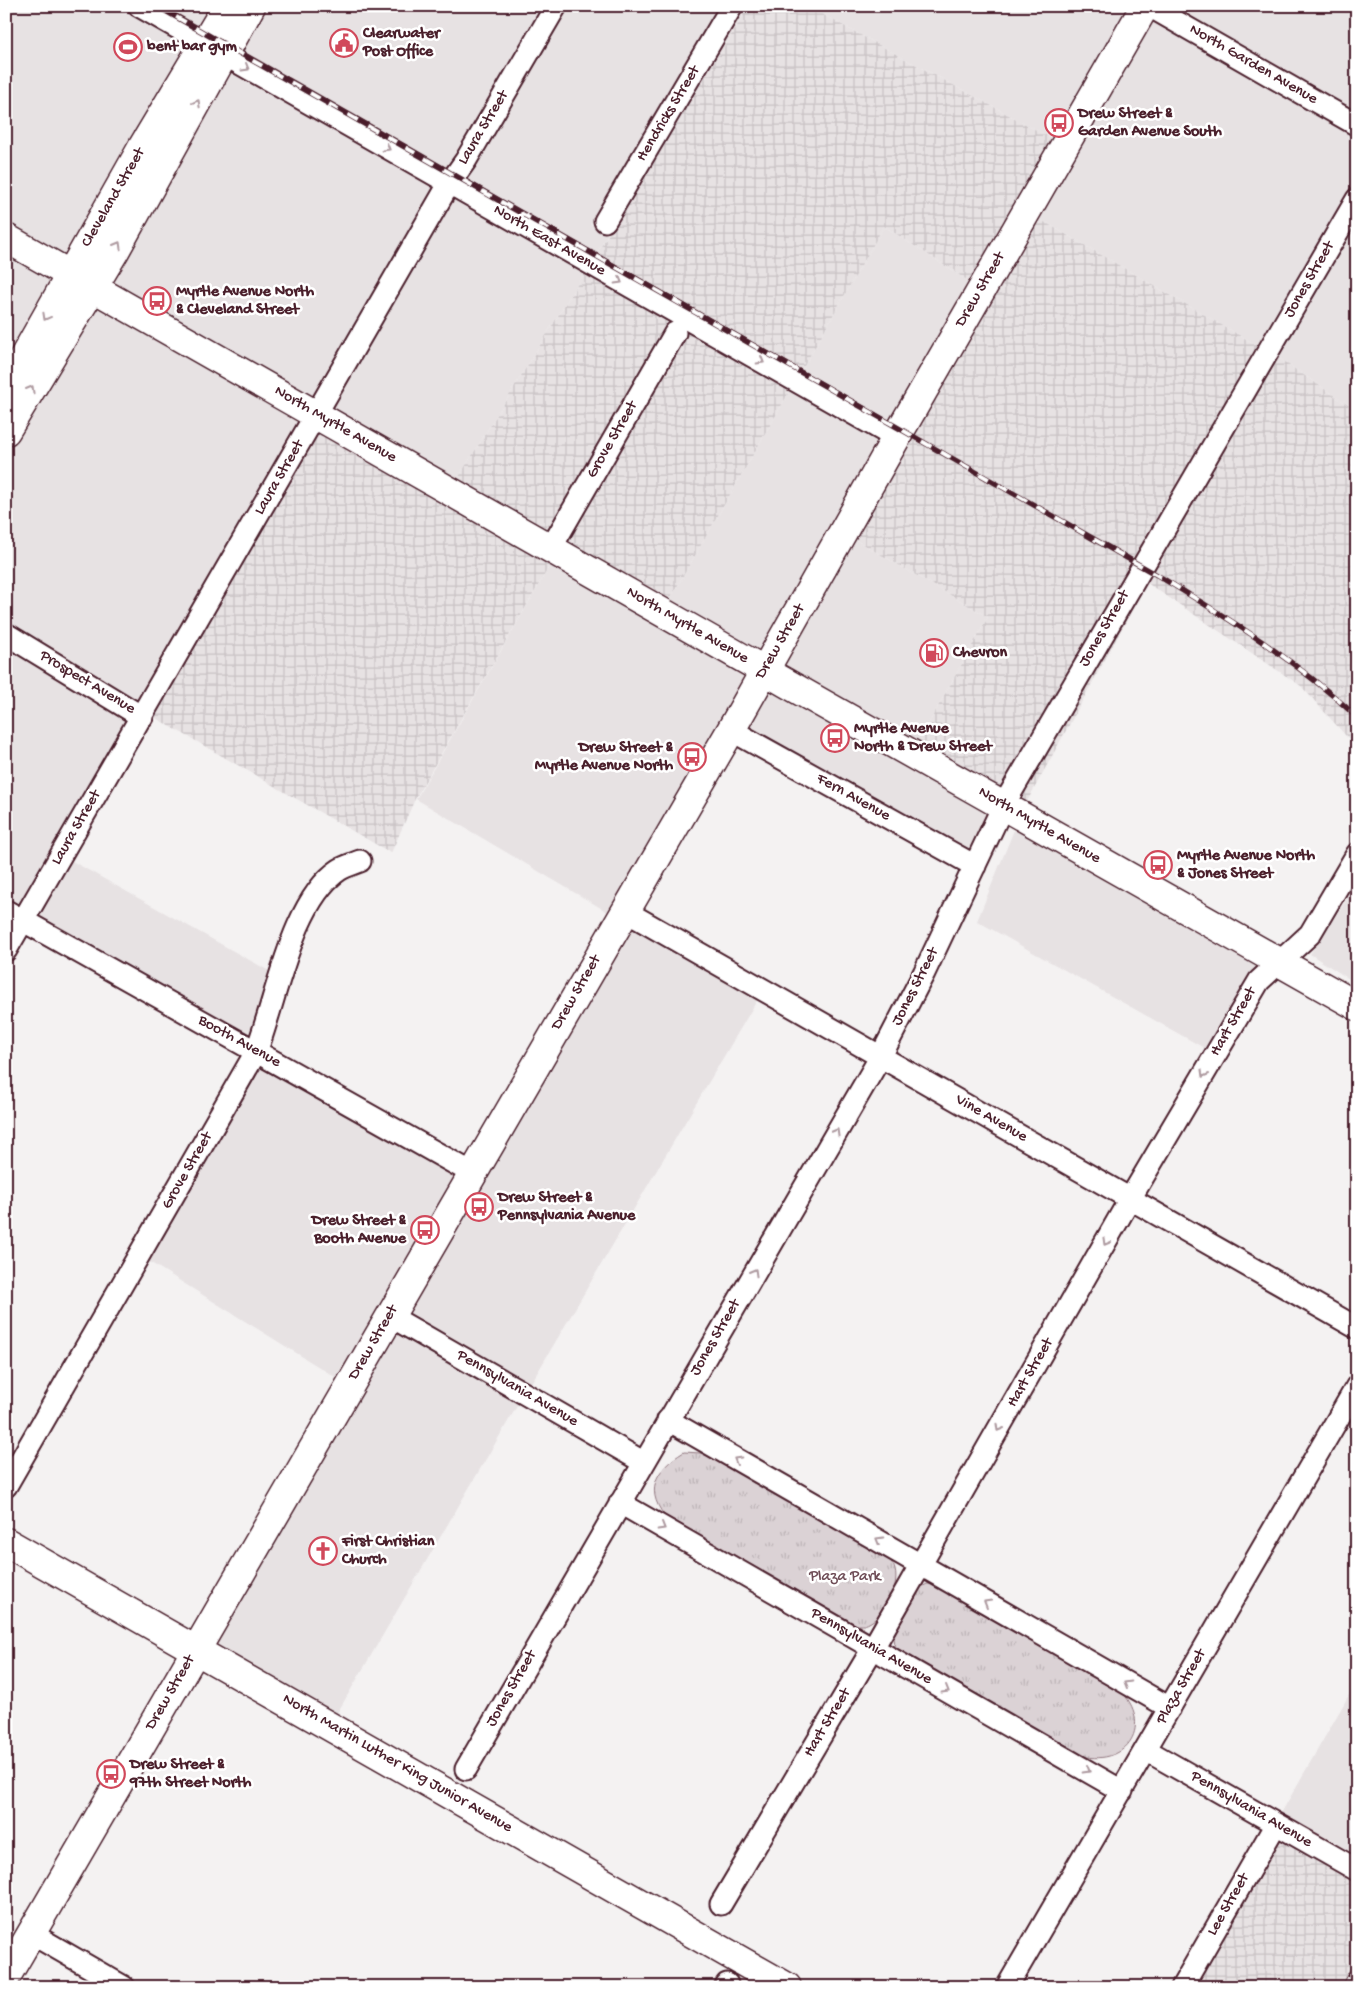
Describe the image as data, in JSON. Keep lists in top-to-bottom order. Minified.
{"streets":{"main road":["Cleveland Street","Drew Street","North Myrtle Avenue","North Martin Luther King Junior Avenue"],"street":["North Garden Avenue","Hendricks Street","Laura Street","North East Avenue","Jones Street","Grove Street","Prospect Avenue","Fern Avenue","Hart Street","Booth Avenue","Vine Avenue","Pennsylvania Avenue","Plaza Street","Lee Street"]},"crossings":[["North Garden Avenue","Drew Street"],["Laura Street","North East Avenue"],["Laura Street","North Myrtle Avenue"],["Laura Street","Prospect Avenue"],["Laura Street","Booth Avenue"],["Cleveland Street","North East Avenue"],["Cleveland Street","North Myrtle Avenue"],["North East Avenue","Drew Street"],["Jones Street","North Myrtle Avenue"],["Jones Street","Fern Avenue"],["Jones Street","Vine Avenue"],["Jones Street","Pennsylvania Avenue"],["Drew Street","North Myrtle Avenue"],["Drew Street","Fern Avenue"],["Drew Street","Booth Avenue"],["Drew Street","Vine Avenue"],["Drew Street","Pennsylvania Avenue"],["Drew Street","North Martin Luther King Junior Avenue"],["North Myrtle Avenue","Grove Street"],["North Myrtle Avenue","Hart Street"],["Grove Street","Booth Avenue"],["Hart Street","Vine Avenue"],["Hart Street","Pennsylvania Avenue"],["Pennsylvania Avenue","Plaza Street"],["Pennsylvania Avenue","Lee Street"]],"one_way":["North East Avenue","Hart Street"],"parks":["Plaza Park"],"places":{"public building":["Clearwater Post Office"],"sports":["bent bar gym"],"bus stop":["Drew Street & Garden Avenue South","Myrtle Avenue North & Cleveland Street","Myrtle Avenue North & Drew Street","Drew Street & Myrtle Avenue North","Myrtle Avenue North & Jones Street","Drew Street & Pennsylvania Avenue","Drew Street & Booth Avenue","Drew Street & 97th Street North"],"fuel station":["Chevron"],"church":["First Christian Church"]}}
